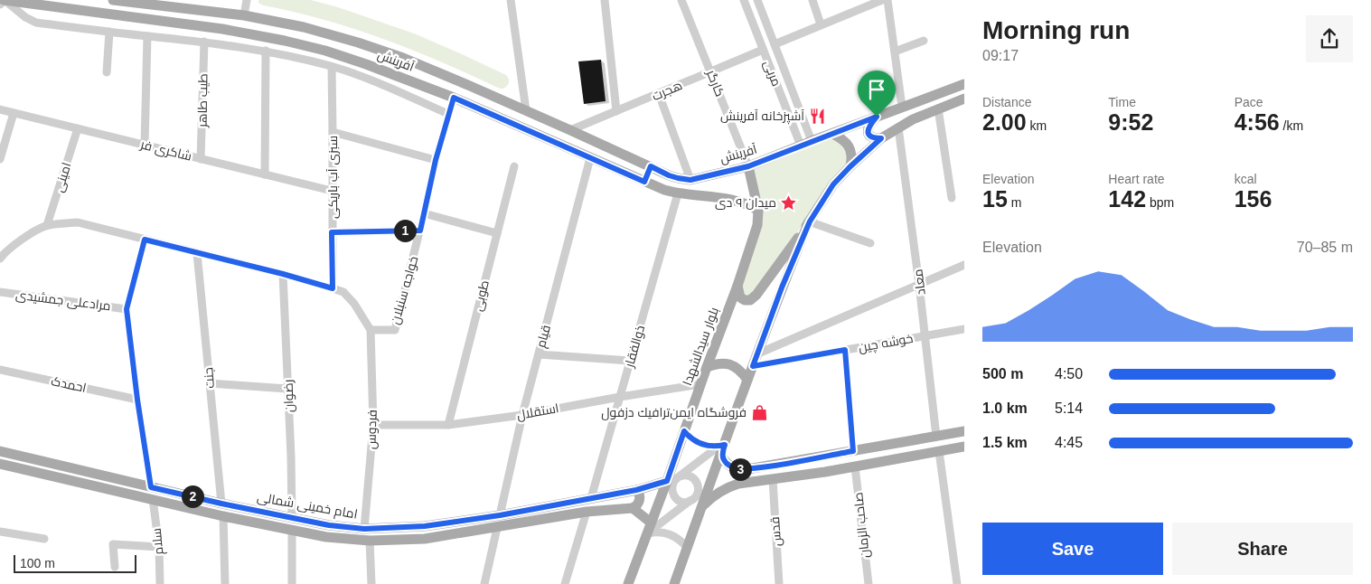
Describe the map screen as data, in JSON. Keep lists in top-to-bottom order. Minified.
{"streets":{"main road":["آفرینش","بلوار سیدالشهدا","امام خمینی شمالی"],"street":["مربی","کارگر","هجرت","طیب طاهر","شاکری فر","امینی","سبزی آب باریکی","معاد","خواجه سنبلان","طوبی","مرادعلی جمشیدی","قیام","خوشه چین","ذوالفقار","جنت","احمدک","رضوان","استقلال","فردوس","صاحب الزمان","قدس","سلام"]},"crossings":[["آفرینش","مربی"],["آفرینش","کارگر"],["آفرینش","هجرت"],["آفرینش","خواجه سنبلان"],["آفرینش","قیام"],["آفرینش","ذوالفقار"],["آفرینش","بلوار سیدالشهدا"],["مربی","هجرت"],["کارگر","هجرت"],["کارگر","بلوار سیدالشهدا"],["طیب طاهر","شاکری فر"],["شاکری فر","امینی"],["شاکری فر","سبزی آب باریکی"],["معاد","خوشه چین"],["خواجه سنبلان","فردوس"],["طوبی","استقلال"],["قیام","استقلال"],["قیام","امام خمینی شمالی"],["ذوالفقار","استقلال"],["ذوالفقار","امام خمینی شمالی"],["بلوار سیدالشهدا","استقلال"],["بلوار سیدالشهدا","امام خمینی شمالی"],["جنت","امام خمینی شمالی"],["رضوان","امام خمینی شمالی"],["استقلال","فردوس"],["فردوس","امام خمینی شمالی"],["امام خمینی شمالی","سلام"]],"places":{"restaurant":["آشپزخانه آفرینش"],"place":["میدان ۹ دی"],"shop":["فروشگاه ايمن‌ترافيك دزفول"]},"scale_bar":"100 m","page":{"heading":["Morning run","09:17"],"stats":[["Distance","2.00 km"],["Time","9:52"],["Pace","4:56 /km"],["Elevation","15 m"],["Heart rate","142 bpm"],["kcal","156"]],"pins":["1","3","2"],"chart":["Elevation","70–85 m"],"list":[{"name":"500 m","note":"4:50"},{"name":"1.0 km","note":"5:14"},{"name":"1.5 km","note":"4:45"}],"buttons":["Save","Share"],"scale":"100 m"}}
